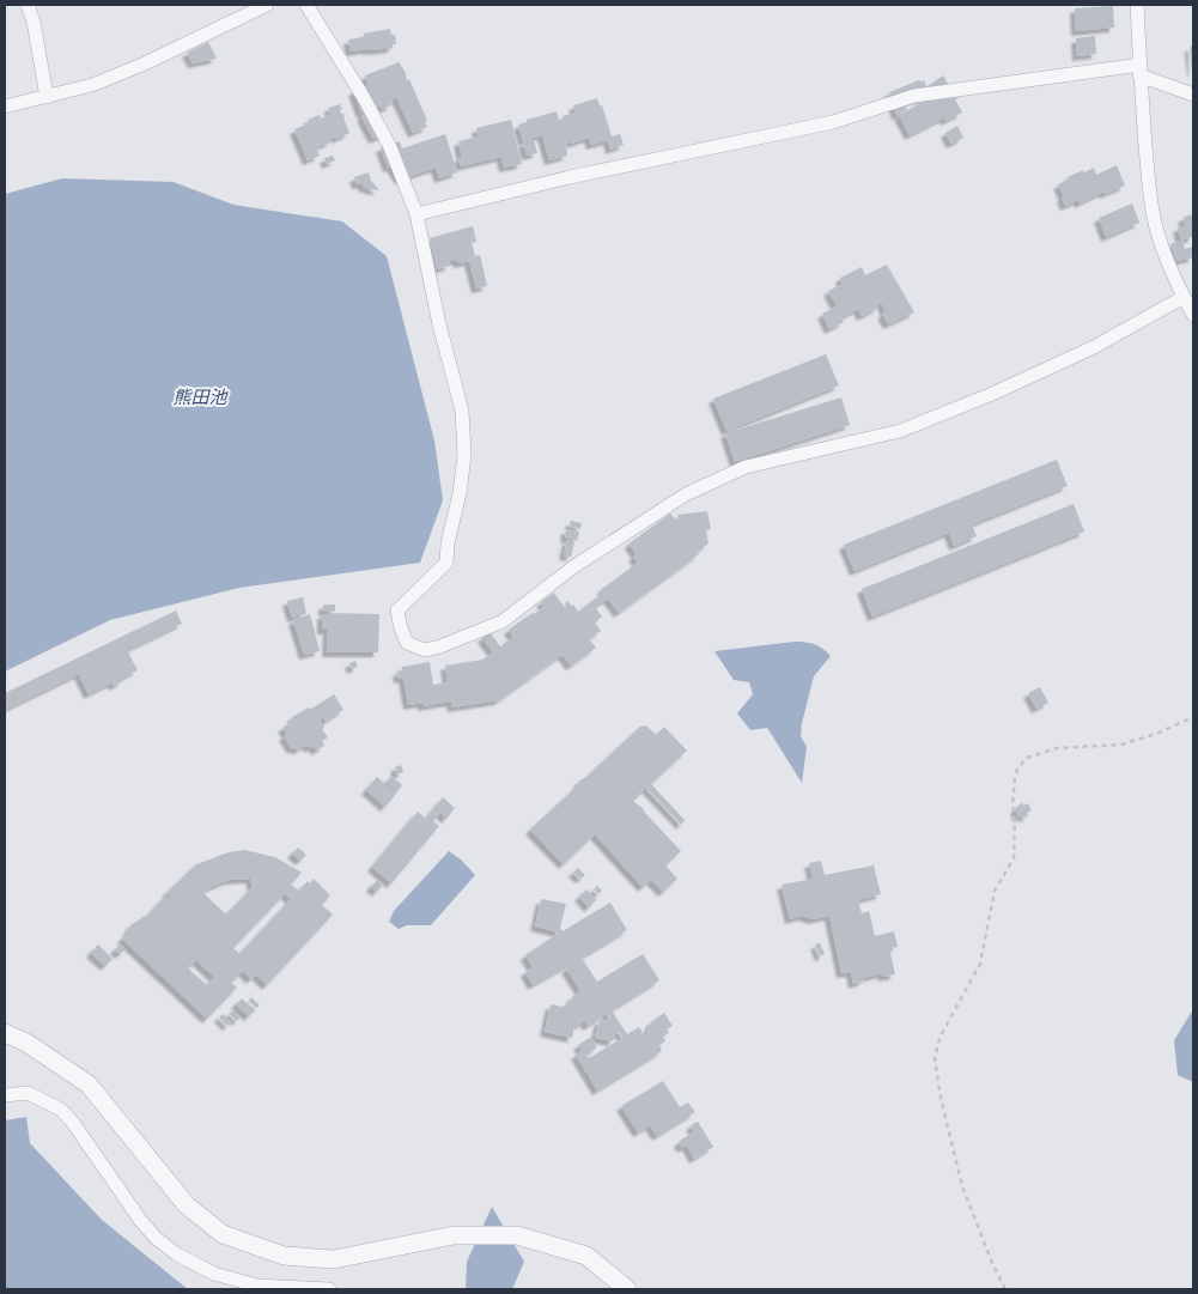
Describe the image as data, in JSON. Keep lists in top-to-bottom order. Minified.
{"water":["熊田池"]}
